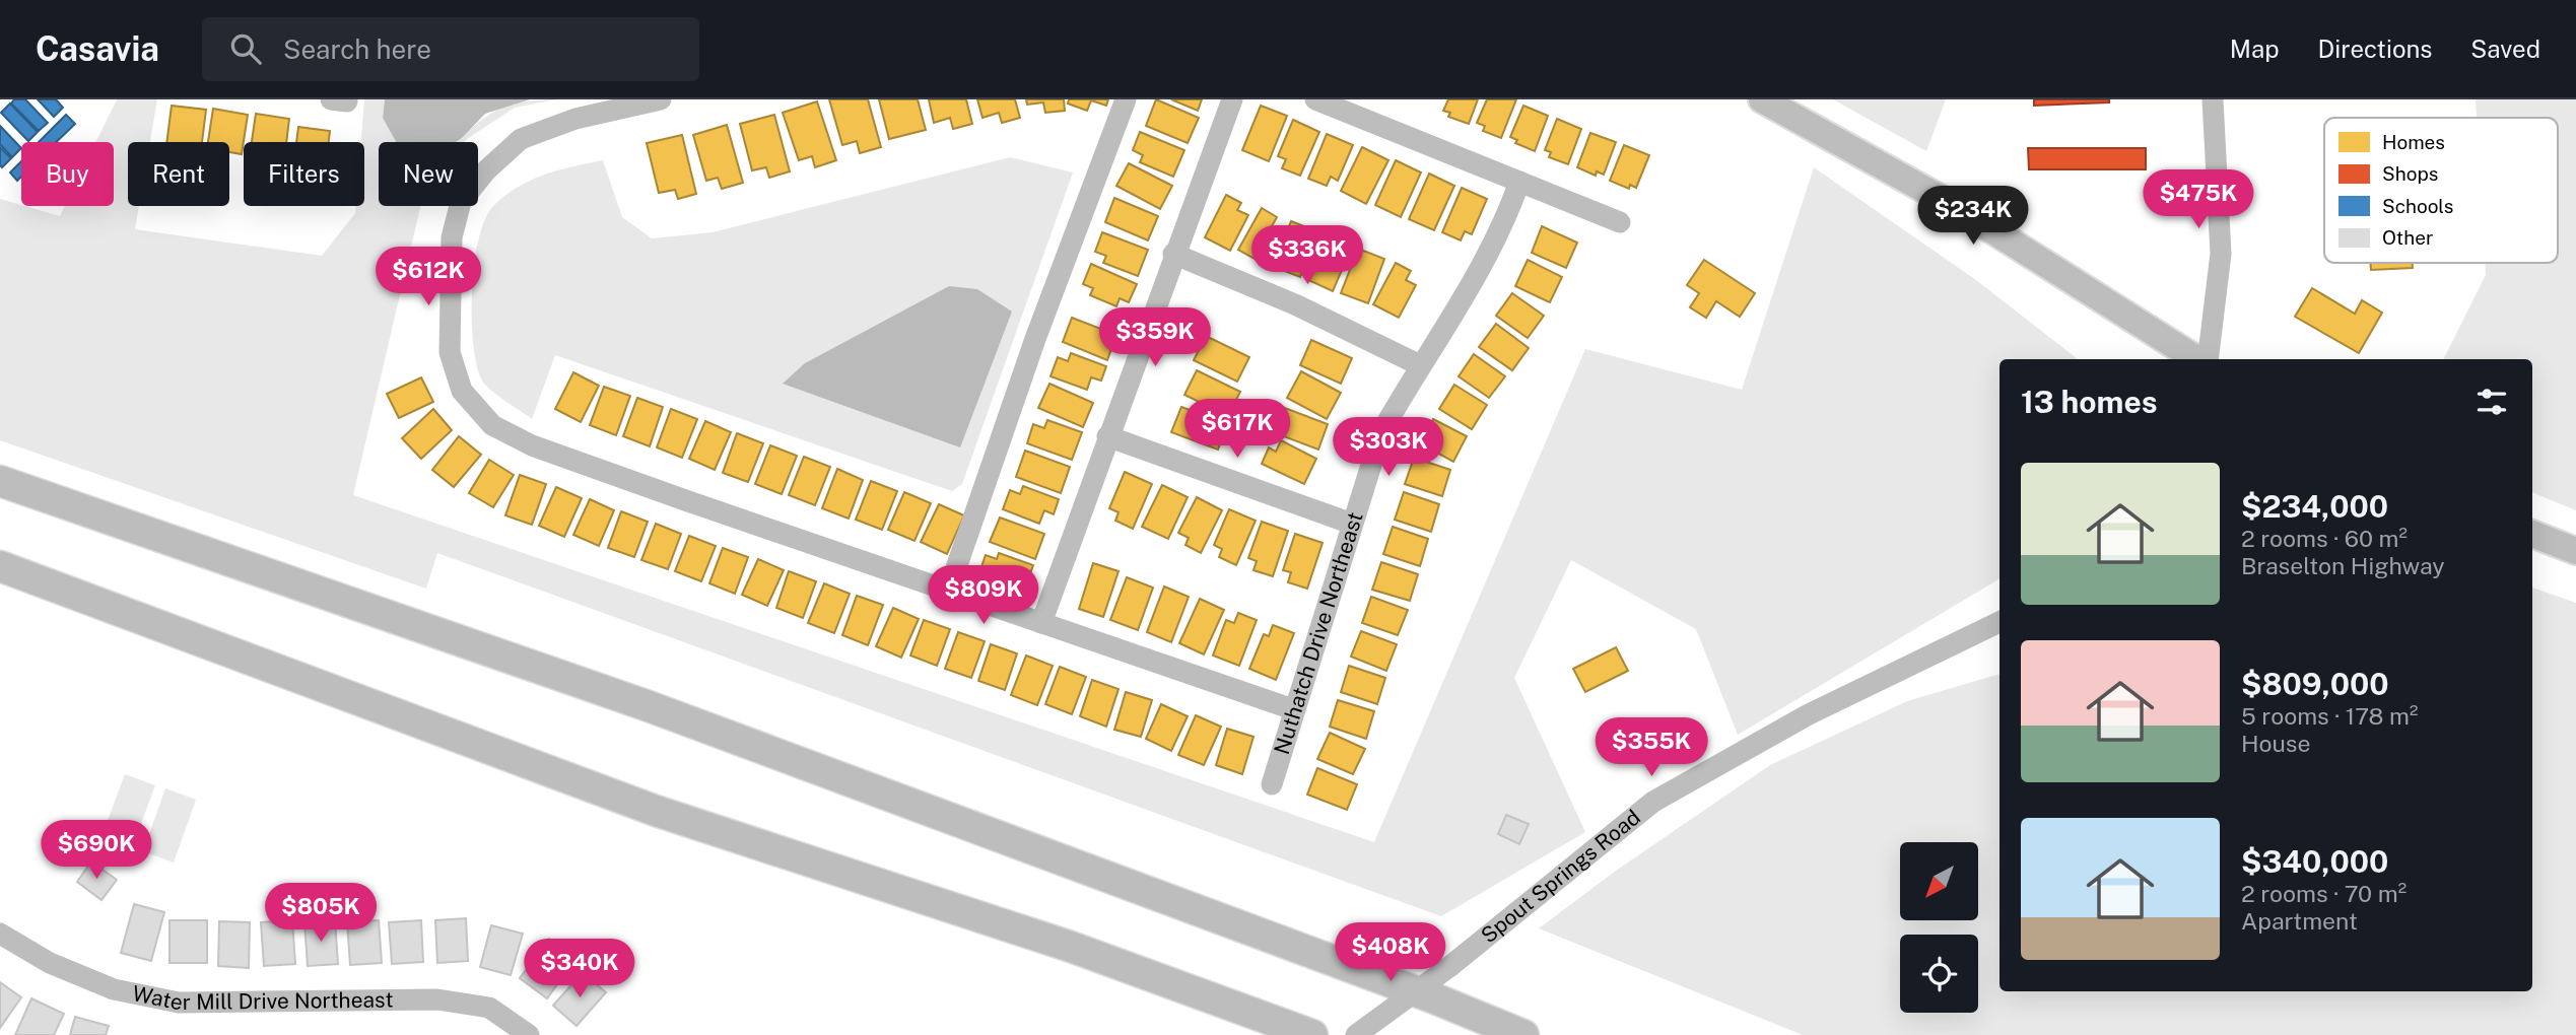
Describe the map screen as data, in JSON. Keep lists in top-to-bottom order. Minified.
{"streets":{"street":["Nuthatch Drive Northeast","Spout Springs Road","Water Mill Drive Northeast"]},"legend":["Homes","Shops","Schools","Other"],"north":"bottom left","page":{"header":"Casavia","search":"Search here","nav":["Map","Directions","Saved"],"chip":["Buy","Rent","Filters","New"],"price":["$475K","$234K","$336K","$612K","$359K","$617K","$303K","$809K","$355K","$690K","$805K","$408K","$340K"],"heading":"13 homes","list":[{"name":"$234,000","note":"2 rooms · 60 m² · Braselton Highway"},{"name":"$809,000","note":"5 rooms · 178 m² · House"},{"name":"$340,000","note":"2 rooms · 70 m² · Apartment"}]}}
